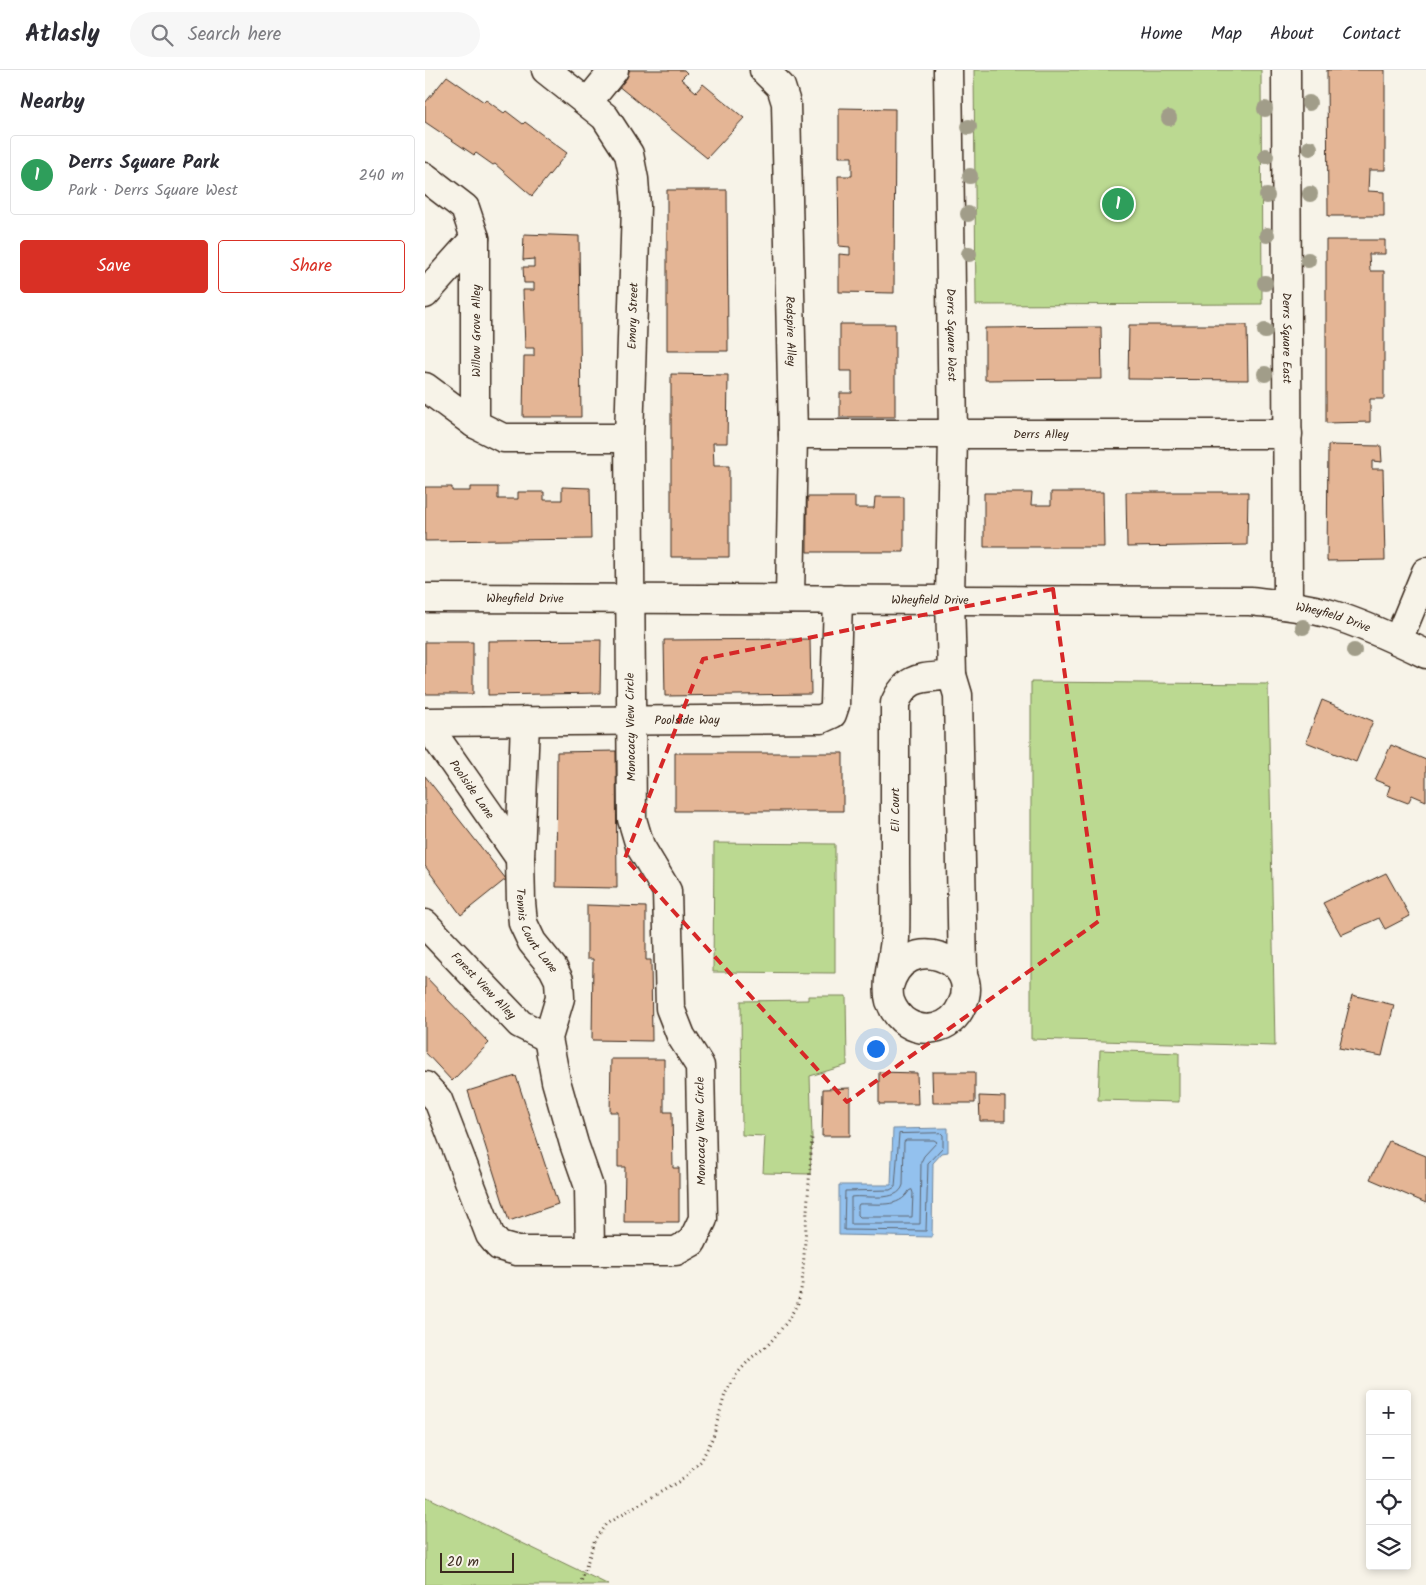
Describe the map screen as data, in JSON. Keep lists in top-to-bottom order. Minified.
{"streets":{"street":["Emory Street","Redspire Alley","Willow Grove Alley","Derrs Square West","Derrs Square East","Derrs Alley","Wheyfield Drive","Poolside Way","Monocacy View Circle","Poolside Lane","Eli Court","Tennis Court Lane","Forest View Alley"]},"crossings":[["Emory Street","Wheyfield Drive"],["Emory Street","Monocacy View Circle"],["Redspire Alley","Derrs Alley"],["Redspire Alley","Wheyfield Drive"],["Derrs Square West","Derrs Alley"],["Derrs Square West","Wheyfield Drive"],["Derrs Square West","Eli Court"],["Derrs Square East","Derrs Alley"],["Derrs Square East","Wheyfield Drive"],["Wheyfield Drive","Poolside Way"],["Wheyfield Drive","Monocacy View Circle"],["Wheyfield Drive","Eli Court"],["Poolside Way","Monocacy View Circle"],["Poolside Way","Poolside Lane"],["Poolside Way","Tennis Court Lane"],["Monocacy View Circle","Tennis Court Lane"],["Poolside Lane","Tennis Court Lane"],["Tennis Court Lane","Forest View Alley"]],"scale_bar":"20 m","page":{"header":"Atlasly","search":"Search here","nav":["Home","Map","About","Contact"],"heading":"Nearby","list":[{"mark":"1","name":"Derrs Square Park","note":"Park · Derrs Square West","value":"240 m"}],"pins":"1","buttons":["Save","Share"],"map_buttons":["+","−"],"scale":"20 m"}}
